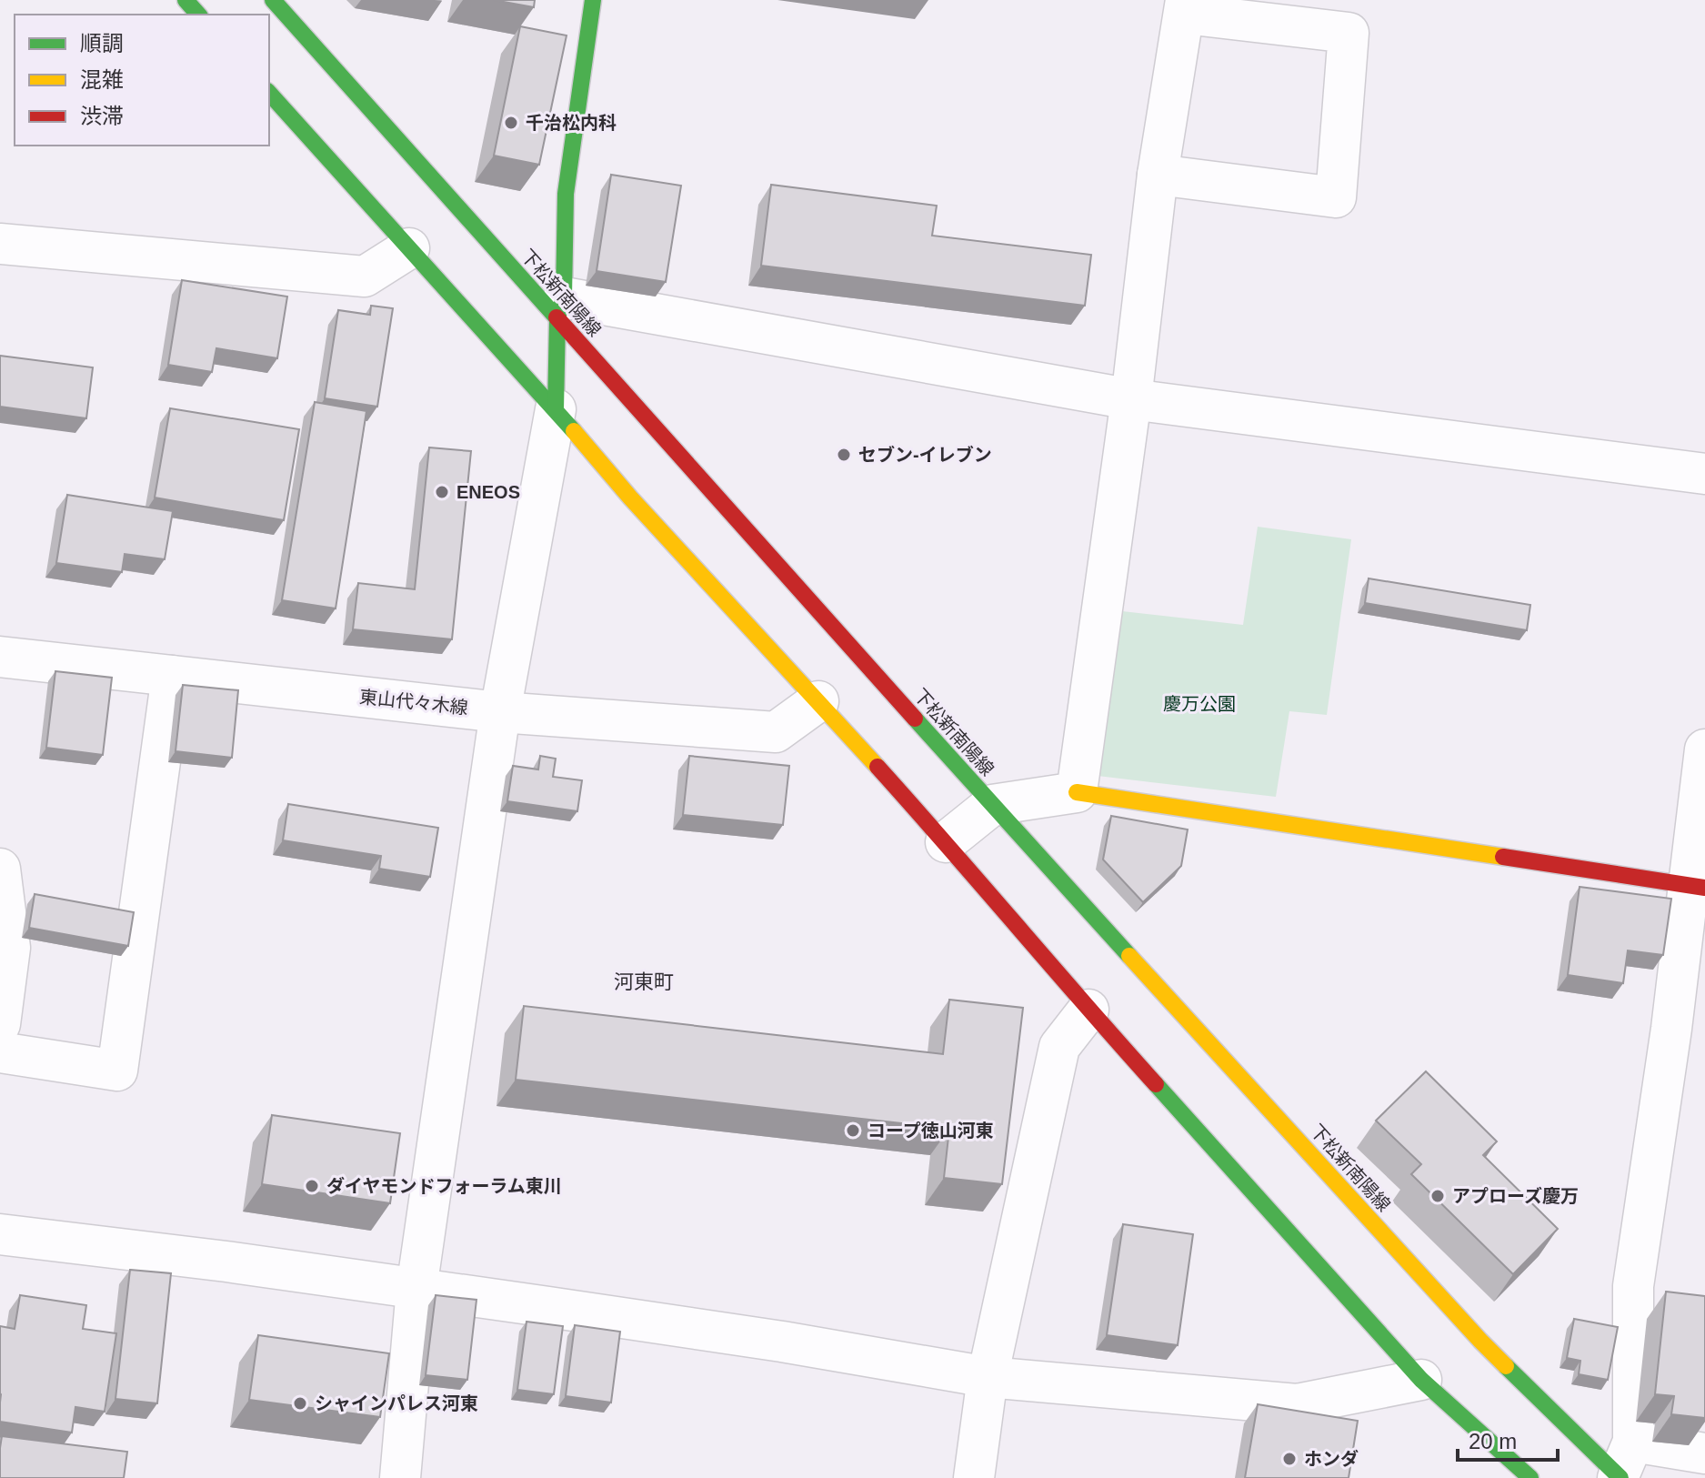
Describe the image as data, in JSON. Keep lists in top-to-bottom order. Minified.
{"streets":{"main road":["下松新南陽線"],"street":["東山代々木線"]},"districts":["河東町"],"parks":["慶万公園"],"places":["千治松内科","セブン-イレブン","ENEOS","コープ徳山河東","ダイヤモンドフォーラム東川","アプローズ慶万","シャインパレス河東","ホンダ"],"legend":["順調","混雑","渋滞"],"scale_bar":"20 m"}
